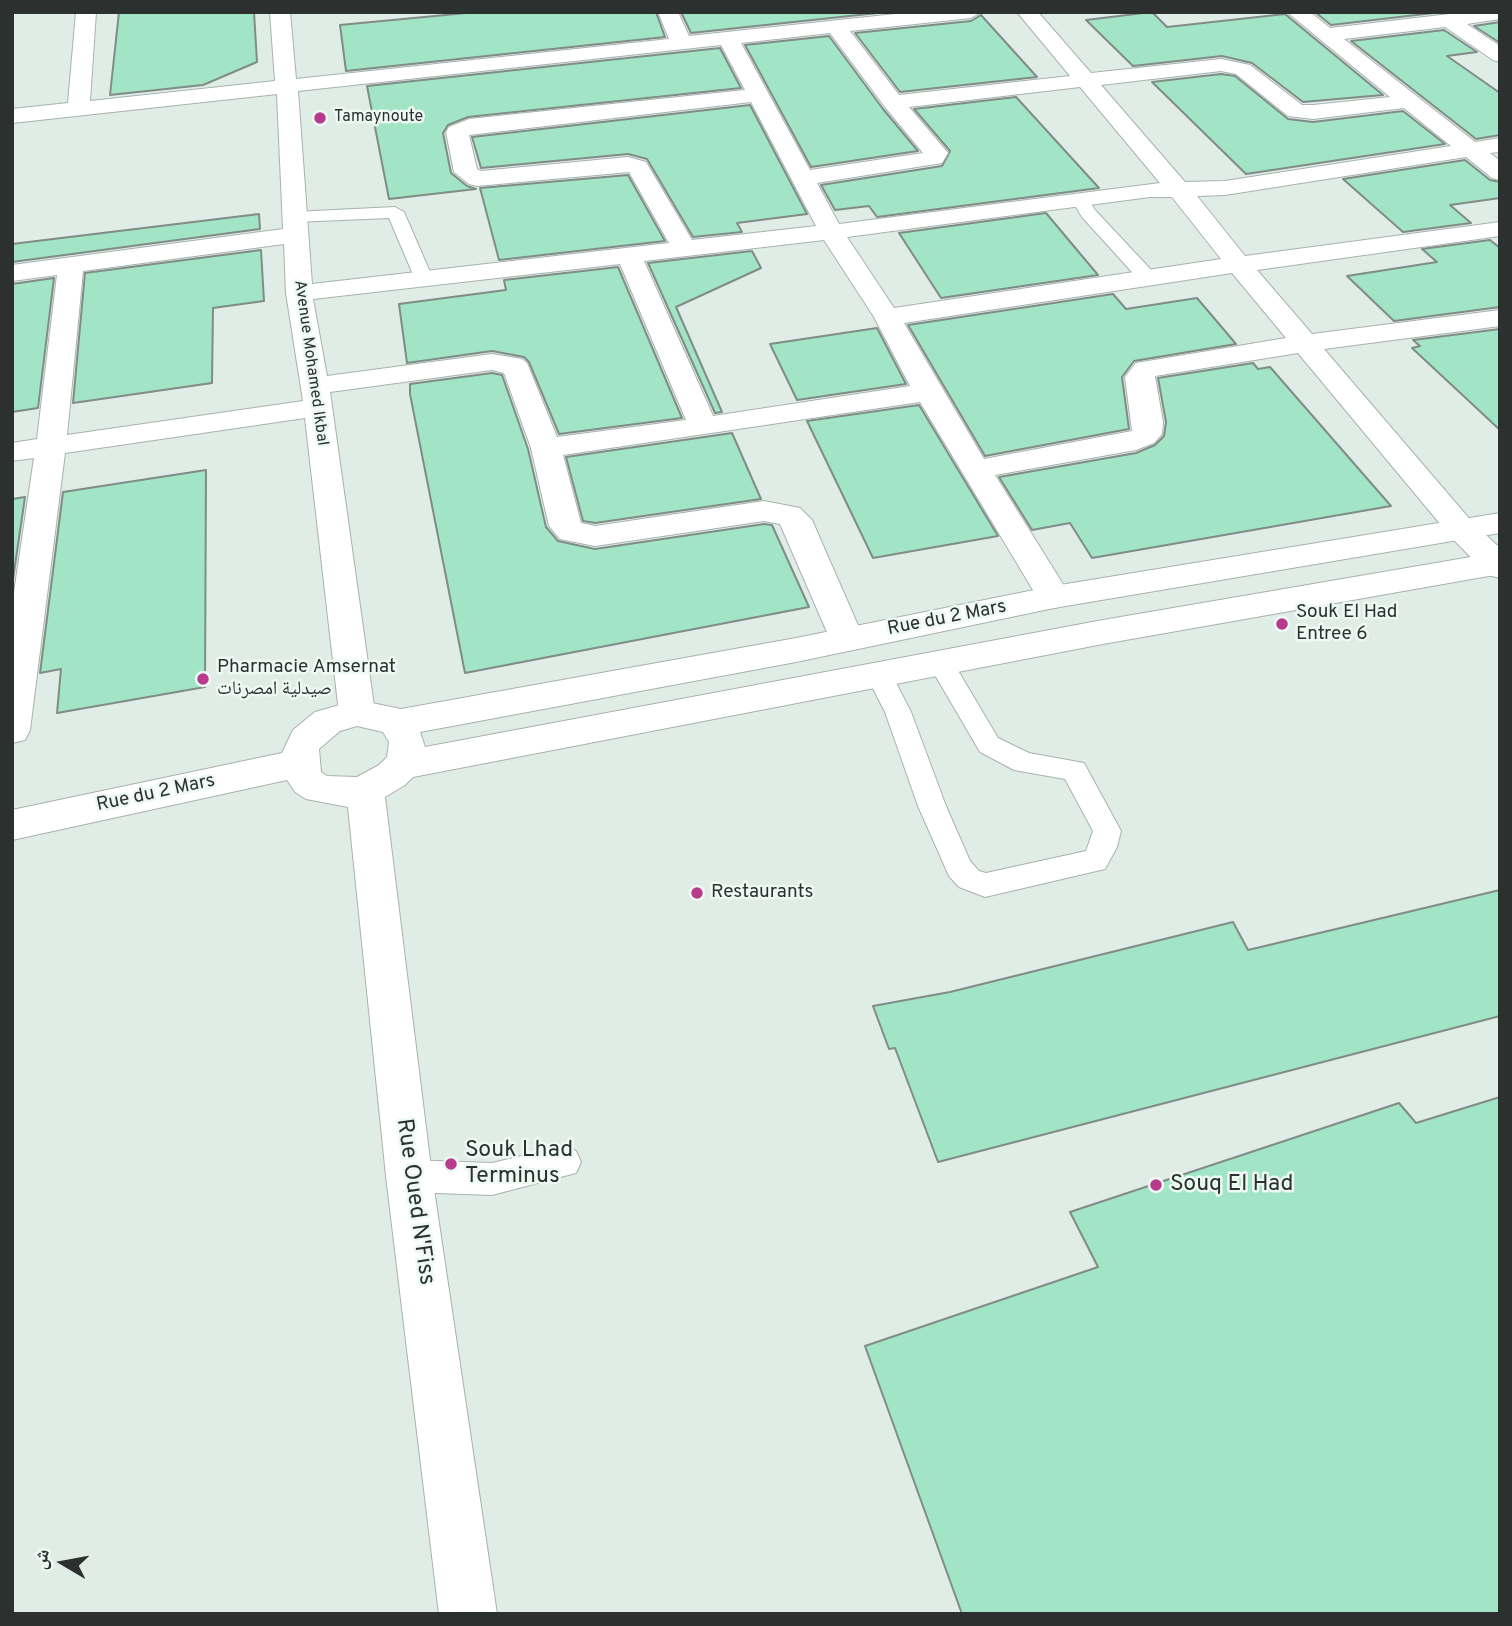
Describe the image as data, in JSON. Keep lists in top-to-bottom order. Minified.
{"streets":{"street":["Avenue Mohamed Ikbal","Rue du 2 Mars","Rue Oued N'Fiss"]},"crossings":[["Avenue Mohamed Ikbal","Rue du 2 Mars"],["Avenue Mohamed Ikbal","Rue Oued N'Fiss"],["Rue du 2 Mars","Rue Oued N'Fiss"]],"places":["Tamaynoute","Souk El Had Entree 6","Pharmacie Amsernat صيدلية امصرنات","Restaurants","Souk Lhad Terminus","Souq El Had"],"north":"left"}
